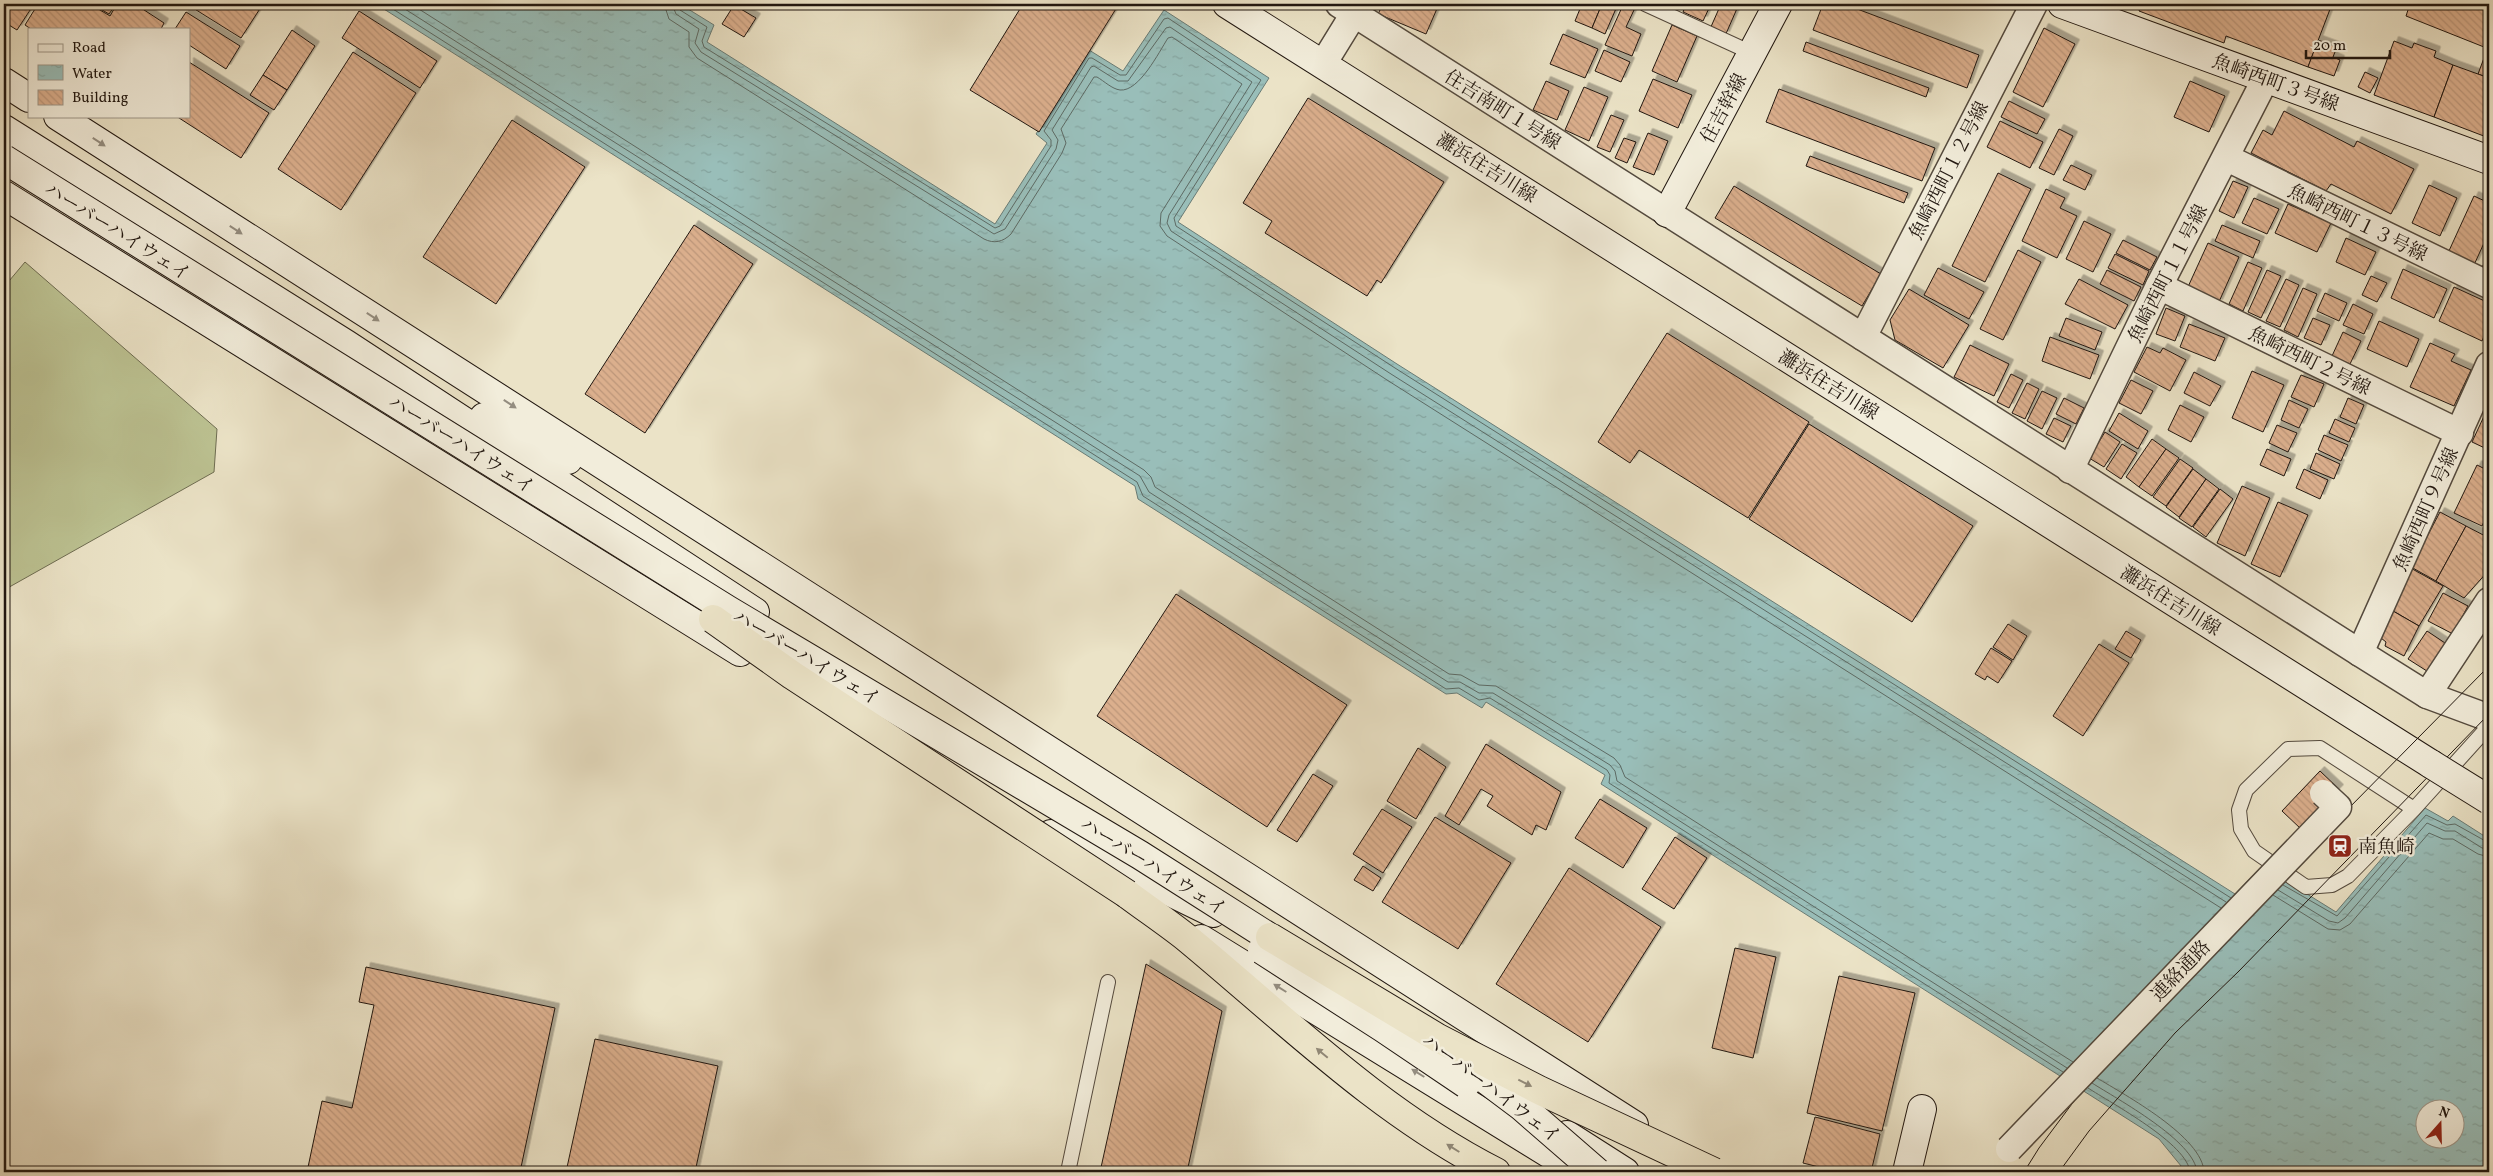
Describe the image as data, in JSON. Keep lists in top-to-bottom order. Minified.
{"streets":{"street":["魚崎西町３号線","住吉幹線","住吉南町１号線","灘浜住吉川線","魚崎西町１２号線","魚崎西町１３号線","ハーバーハイウェイ","魚崎西町１１号線","魚崎西町２号線","魚崎西町９号線","連絡通路"]},"crossings":[["魚崎西町３号線","魚崎西町１１号線"],["住吉幹線","住吉南町１号線"],["住吉南町１号線","魚崎西町１２号線"],["住吉南町１号線","魚崎西町１１号線"],["住吉南町１号線","魚崎西町９号線"],["魚崎西町１３号線","魚崎西町１１号線"],["魚崎西町１１号線","魚崎西町２号線"],["魚崎西町２号線","魚崎西町９号線"]],"places":{"station":["南魚崎"]},"legend":["Road","Water","Building"],"scale_bar":"20 m","north":"top"}
